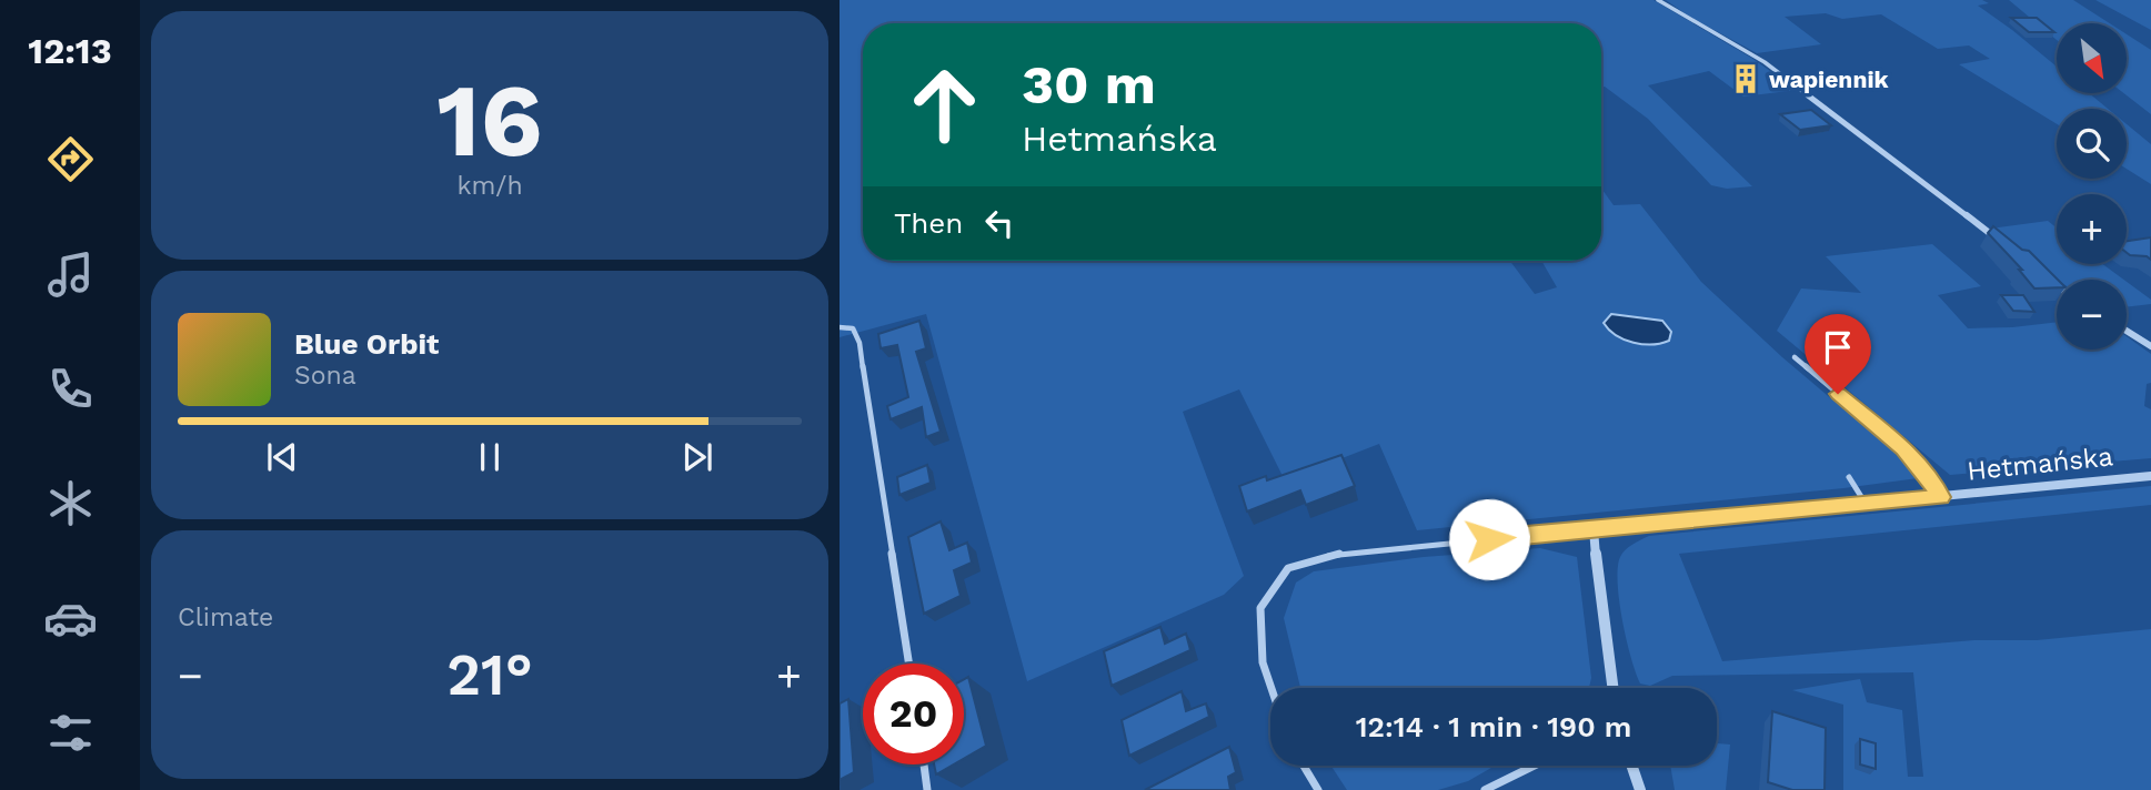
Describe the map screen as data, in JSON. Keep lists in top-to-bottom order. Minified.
{"streets":{"street":["Hetmańska"]},"places":{"building":["wapiennik"]},"north":"bottom right","page":{"tabs":"12:13","tile":[["16","km/h"],"Climate"],"map_buttons":["+","−"],"turn":["30 m","Hetmańska"],"then":"Then","song":["Blue Orbit","Sona"],"heat":["−","21°","+"],"limit":"20","trip":"12:14 · 1 min · 190 m"}}
